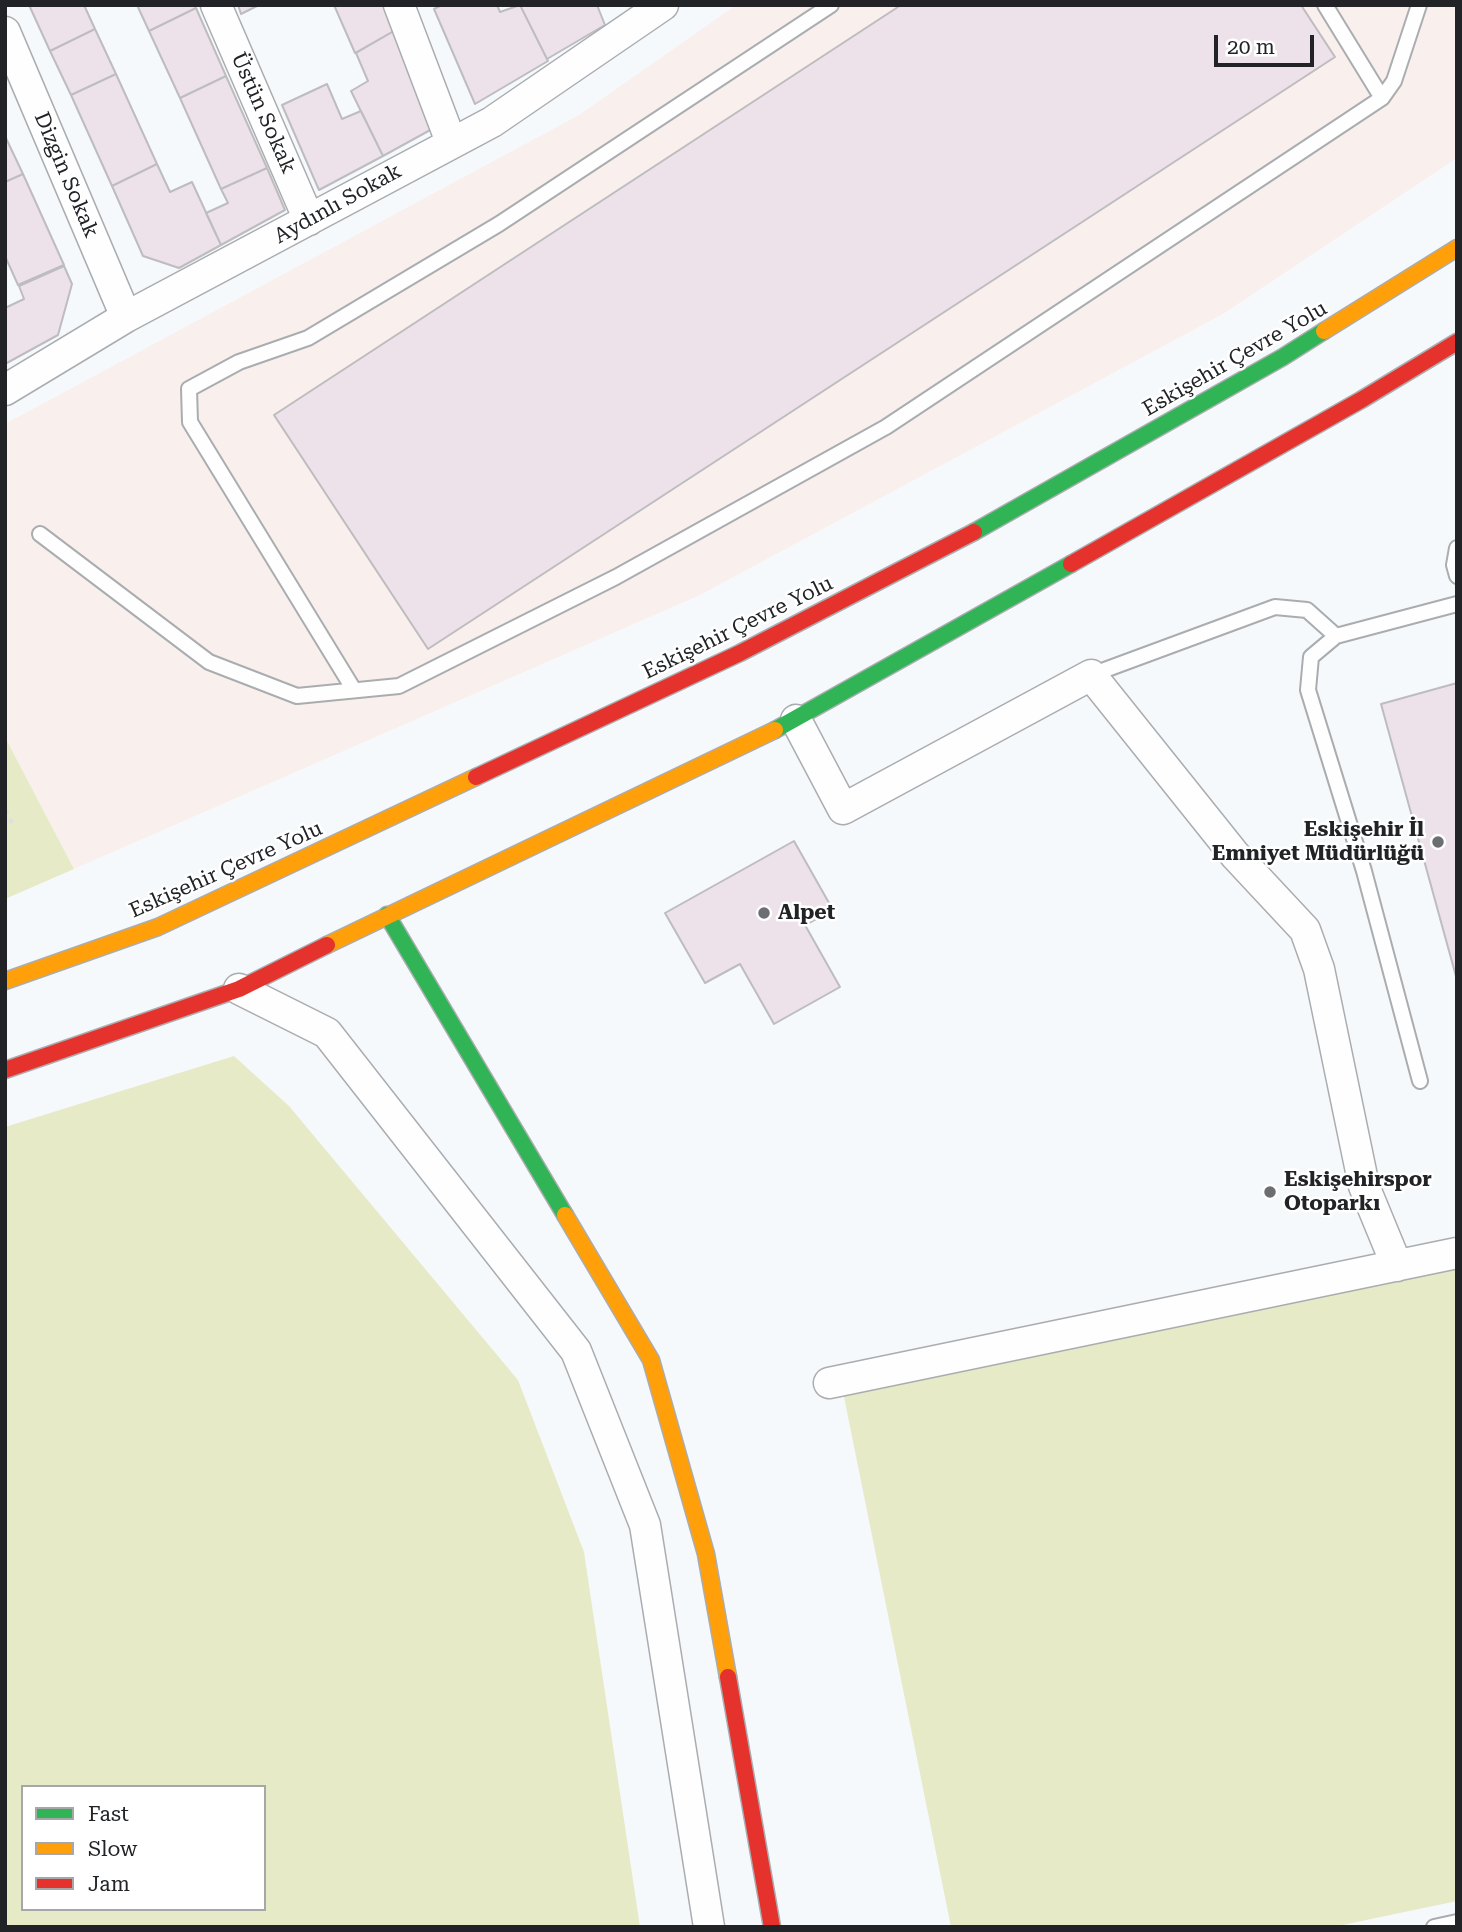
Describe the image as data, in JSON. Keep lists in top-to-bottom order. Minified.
{"streets":{"main road":["Eskişehir Çevre Yolu"],"street":["Üstün Sokak","Dizgin Sokak","Aydınlı Sokak"]},"crossings":[["Üstün Sokak","Aydınlı Sokak"],["Dizgin Sokak","Aydınlı Sokak"]],"places":["Eskişehir İl Emniyet Müdürlüğü","Alpet","Eskişehirspor Otoparkı"],"legend":["Fast","Slow","Jam"],"scale_bar":"20 m"}
